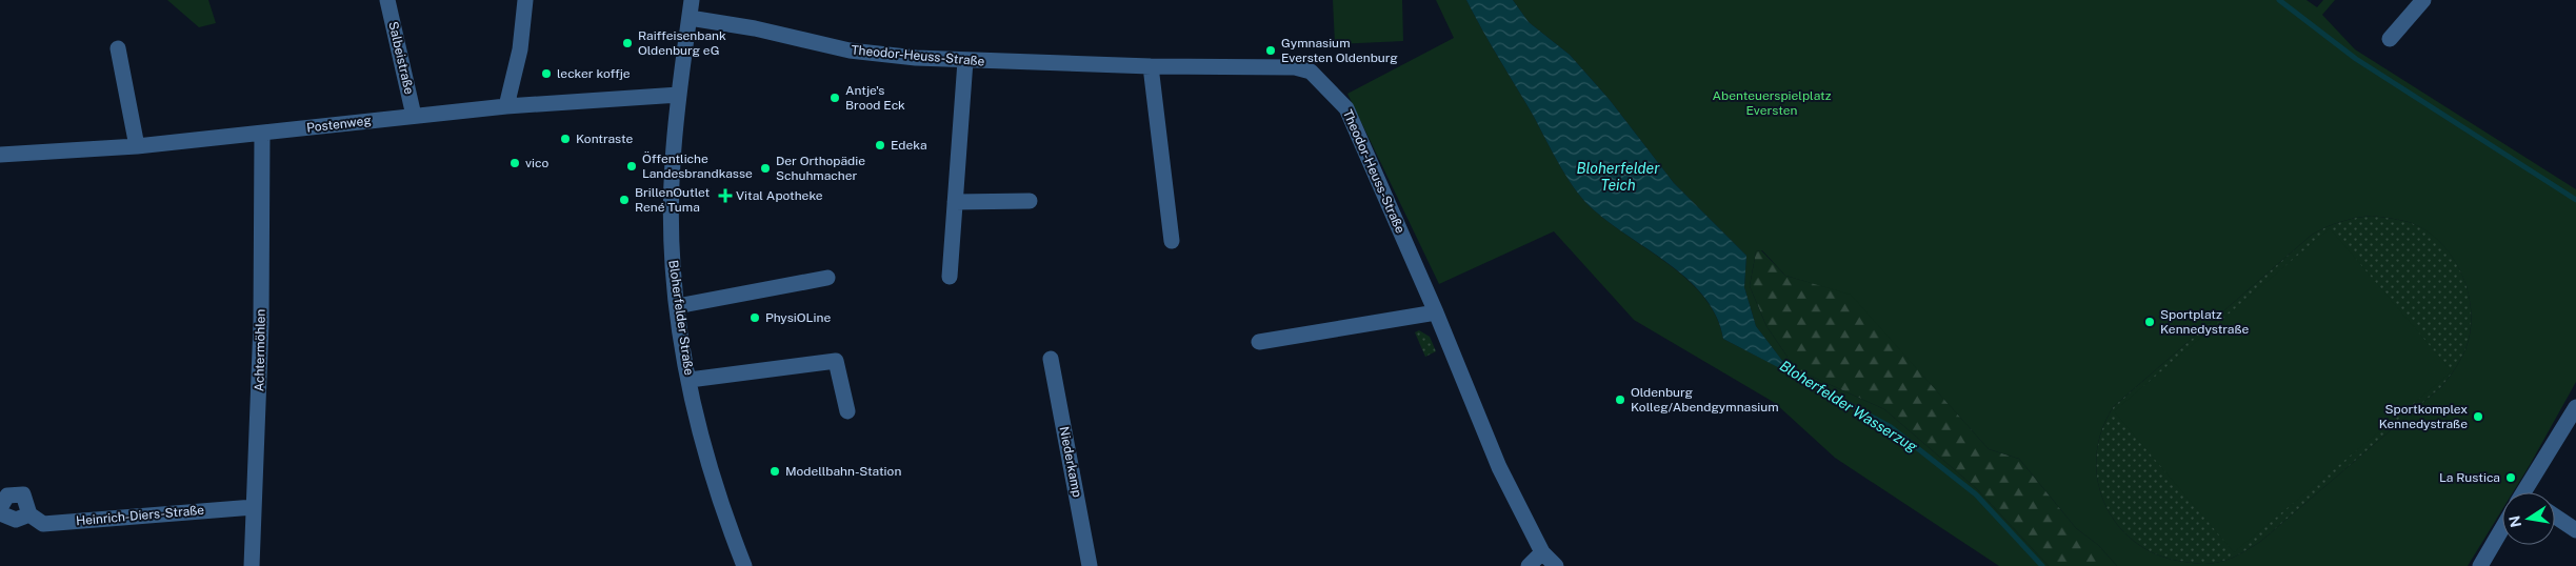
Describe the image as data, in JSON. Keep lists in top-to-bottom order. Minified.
{"streets":{"street":["Theodor-Heuss-Straße","Salbeistraße","Postenweg","Bloherfelder Straße","Achtermöhlen","Niederkamp","Heinrich-Diers-Straße"]},"crossings":[["Theodor-Heuss-Straße","Bloherfelder Straße"],["Salbeistraße","Postenweg"],["Postenweg","Bloherfelder Straße"],["Postenweg","Achtermöhlen"],["Achtermöhlen","Heinrich-Diers-Straße"]],"water":["Bloherfelder Teich","Bloherfelder Wasserzug"],"parks":["Abenteuerspielplatz Eversten"],"places":{"other":["Raiffeisenbank Oldenburg eG","Gymnasium Eversten Oldenburg","lecker koffje","Antje's Brood Eck","Kontraste","Edeka","vico","Öffentliche Landesbrandkasse","Der Orthopädie Schuhmacher","BrillenOutlet René Tuma","PhysiOLine","Sportplatz Kennedystraße","Oldenburg Kolleg/Abendgymnasium","Sportkomplex Kennedystraße","Modellbahn-Station","La Rustica"],"health":["Vital Apotheke"]},"north":"left"}
